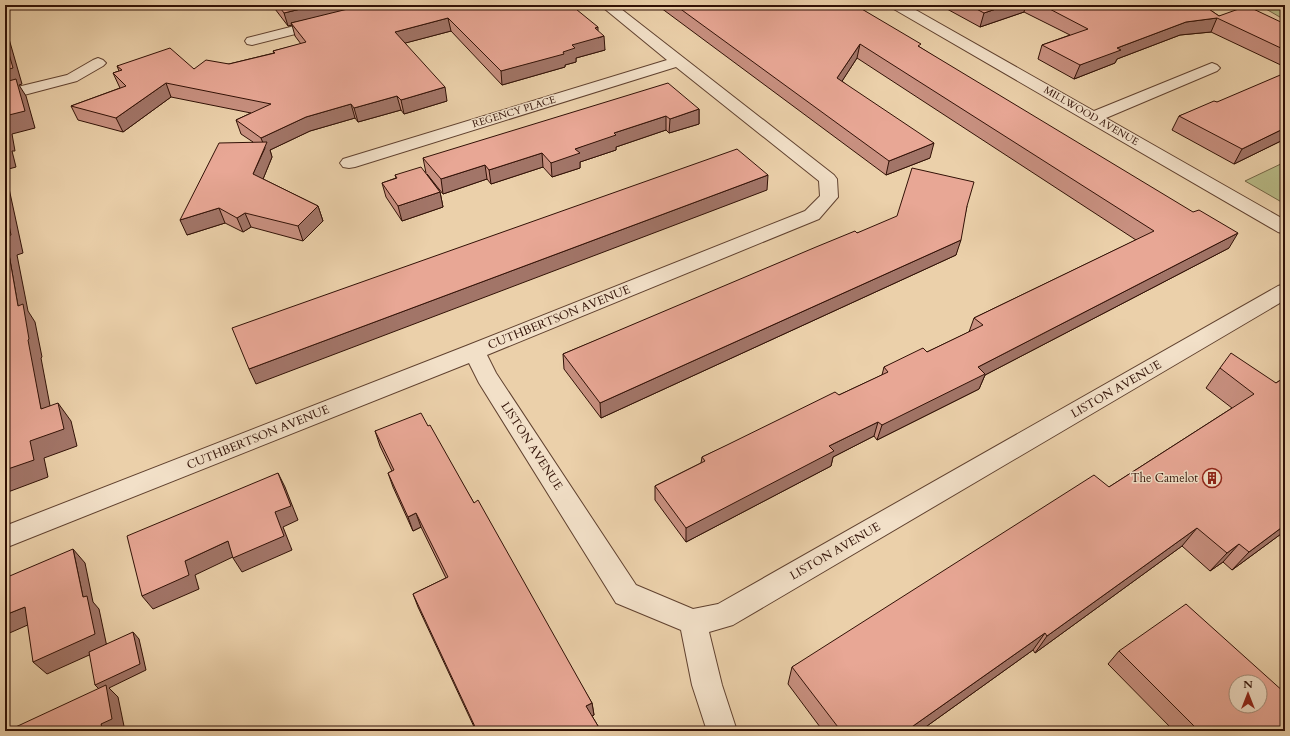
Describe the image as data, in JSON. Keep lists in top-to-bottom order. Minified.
{"streets":{"street":["REGENCY PLACE","MILLWOOD AVENUE","CUTHBERTSON AVENUE","LISTON AVENUE"]},"crossings":[["REGENCY PLACE","CUTHBERTSON AVENUE"],["CUTHBERTSON AVENUE","LISTON AVENUE"]],"places":{"building":["The Camelot"]},"north":"top"}
